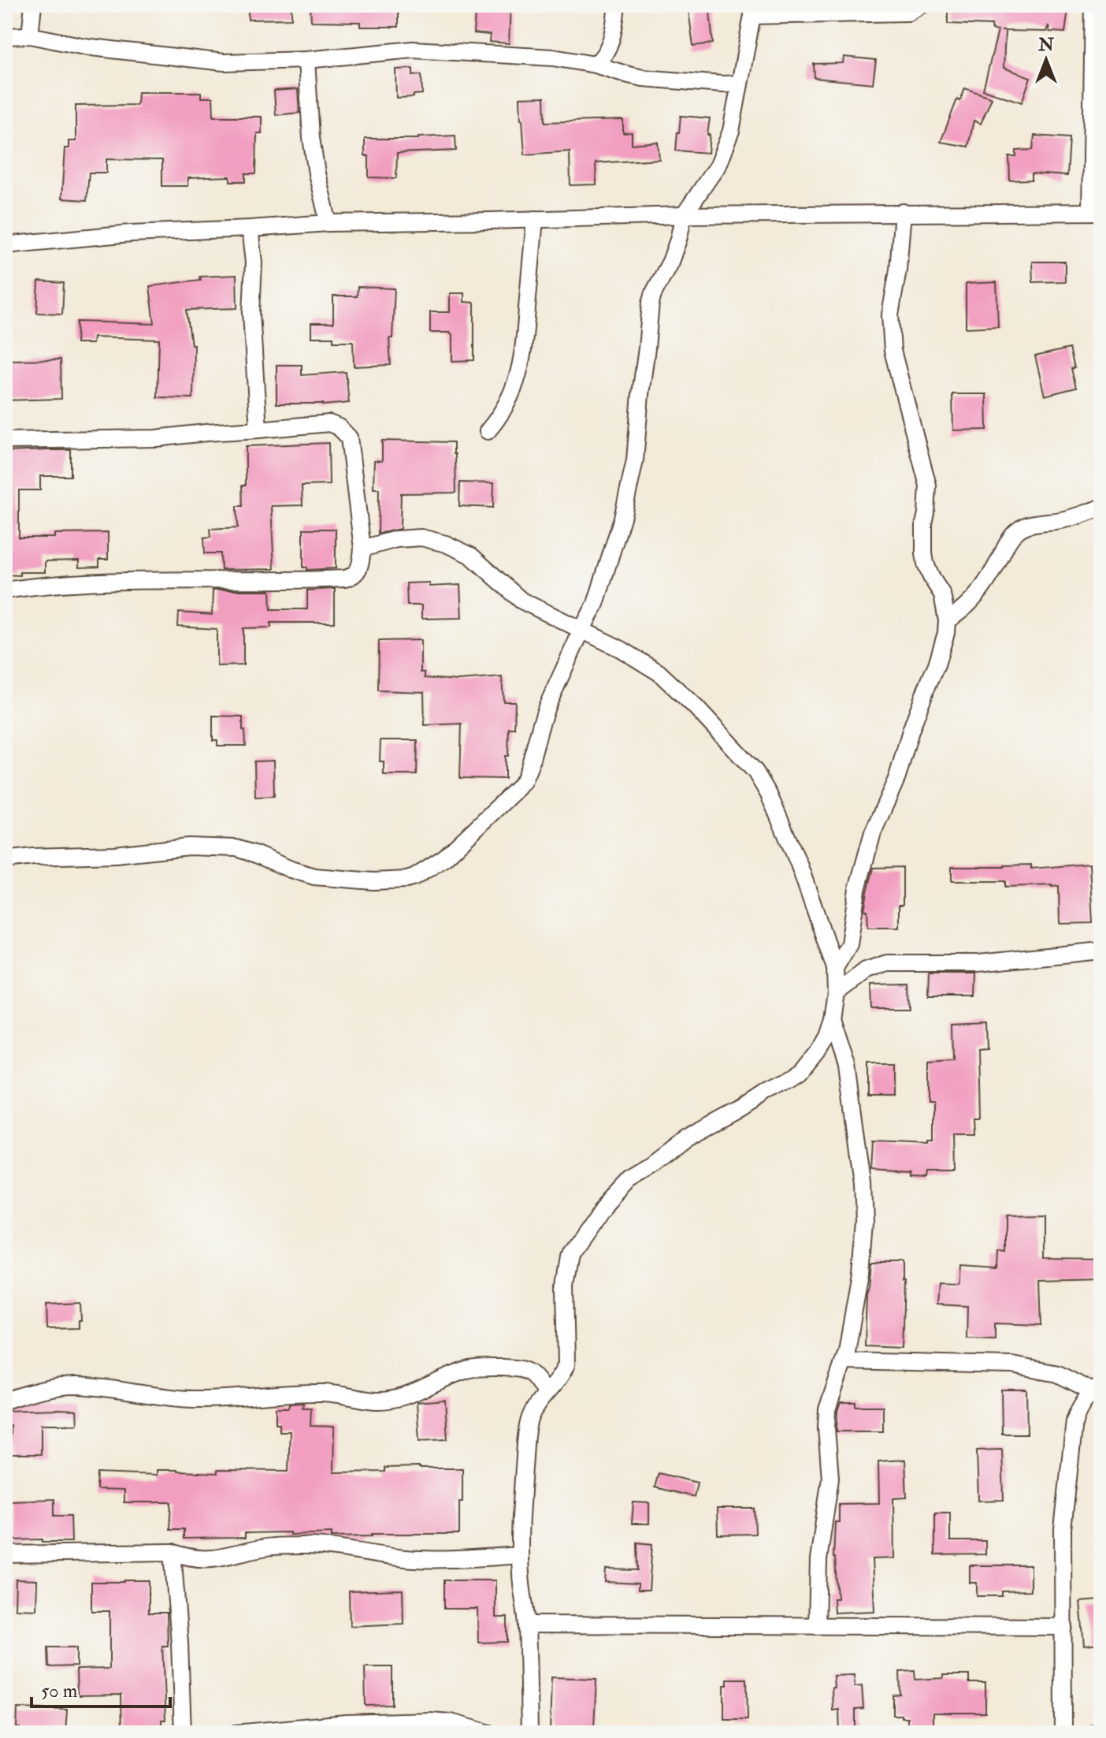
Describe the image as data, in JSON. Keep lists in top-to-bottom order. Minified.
{"scale_bar":"50 m","north":"top"}
